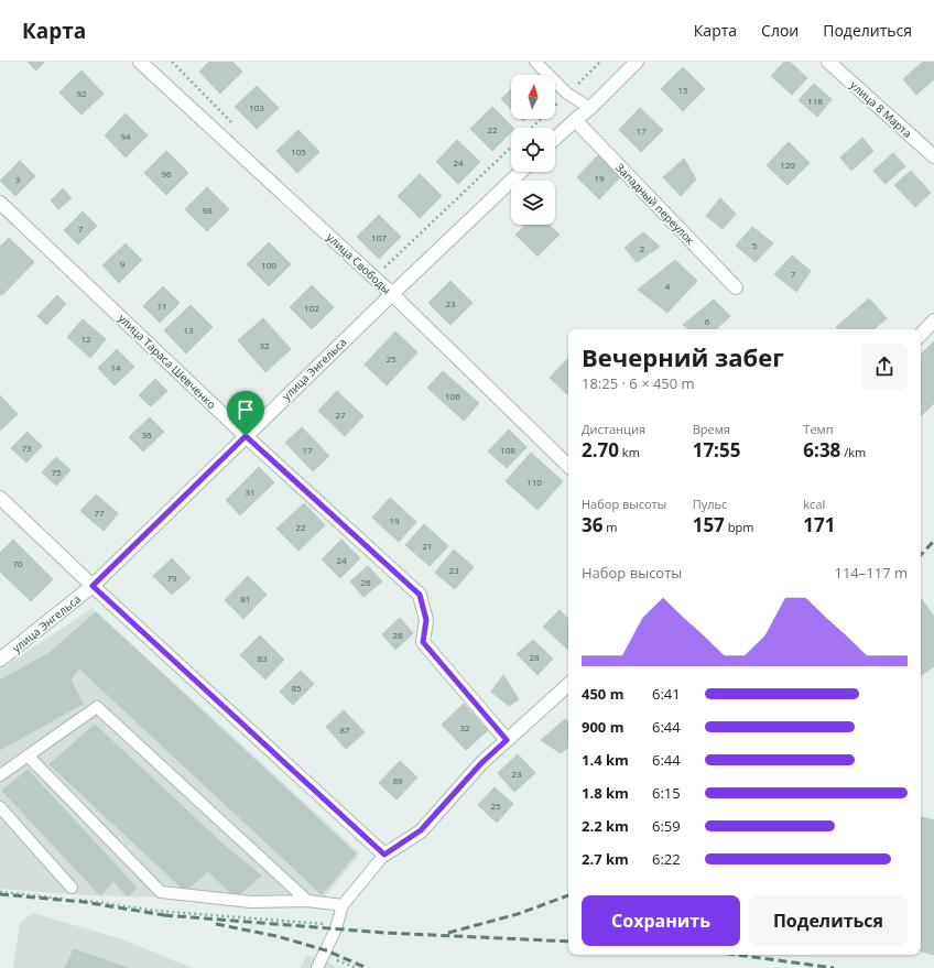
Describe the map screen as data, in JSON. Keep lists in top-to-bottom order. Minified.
{"streets":{"street":["улица 8 Марта","Западный переулок","улица Свободы","улица Тараса Шевченко","улица Энгельса"]},"crossings":[["улица Свободы","улица Энгельса"],["улица Тараса Шевченко","улица Энгельса"]],"house_numbers":["15","92","118","103","22","17","94","105","24","120","96","19","3","98","7","107","5","2","9","100","7","4","23","11","102","6","13","12","32","25","14","106","27","36","73","17","108","75","110","31","77","19","22","21","24","70","23","79","26","81","28","28","83","85","32","87","23","89","25"],"north":"top","page":{"header":"Карта","nav":["Карта","Слои","Поделиться"],"heading":["Вечерний забег","18:25 · 6 × 450 m"],"stats":[["Дистанция","2.70 km"],["Время","17:55"],["Темп","6:38 /km"],["Набор высоты","36 m"],["Пульс","157 bpm"],["kcal","171"]],"chart":["Набор высоты","114–117 m"],"list":[{"name":"450 m","note":"6:41"},{"name":"900 m","note":"6:44"},{"name":"1.4 km","note":"6:44"},{"name":"1.8 km","note":"6:15"},{"name":"2.2 km","note":"6:59"},{"name":"2.7 km","note":"6:22"}],"buttons":["Сохранить","Поделиться"]}}
